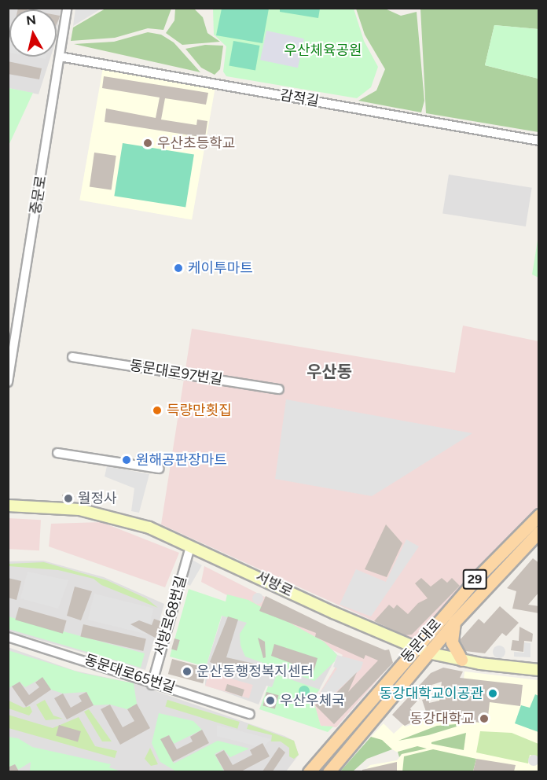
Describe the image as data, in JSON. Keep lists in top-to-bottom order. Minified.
{"streets":{"main road":["29","서방로","동문대로"],"street":["감적길","중문로","동문대로97번길","서방로68번길","동문대로65번길"]},"crossings":[["감적길","중문로"],["서방로","서방로68번길"],["서방로","동문대로"],["서방로68번길","동문대로65번길"]],"districts":["우산동"],"parks":["우산체육공원"],"places":["우산초등학교","케이투마트","득량만횟집","원해공판장마트","월정사","운산동행정복지센터","동강대학교이공관","우산우체국","동강대학교"],"north":"top"}
